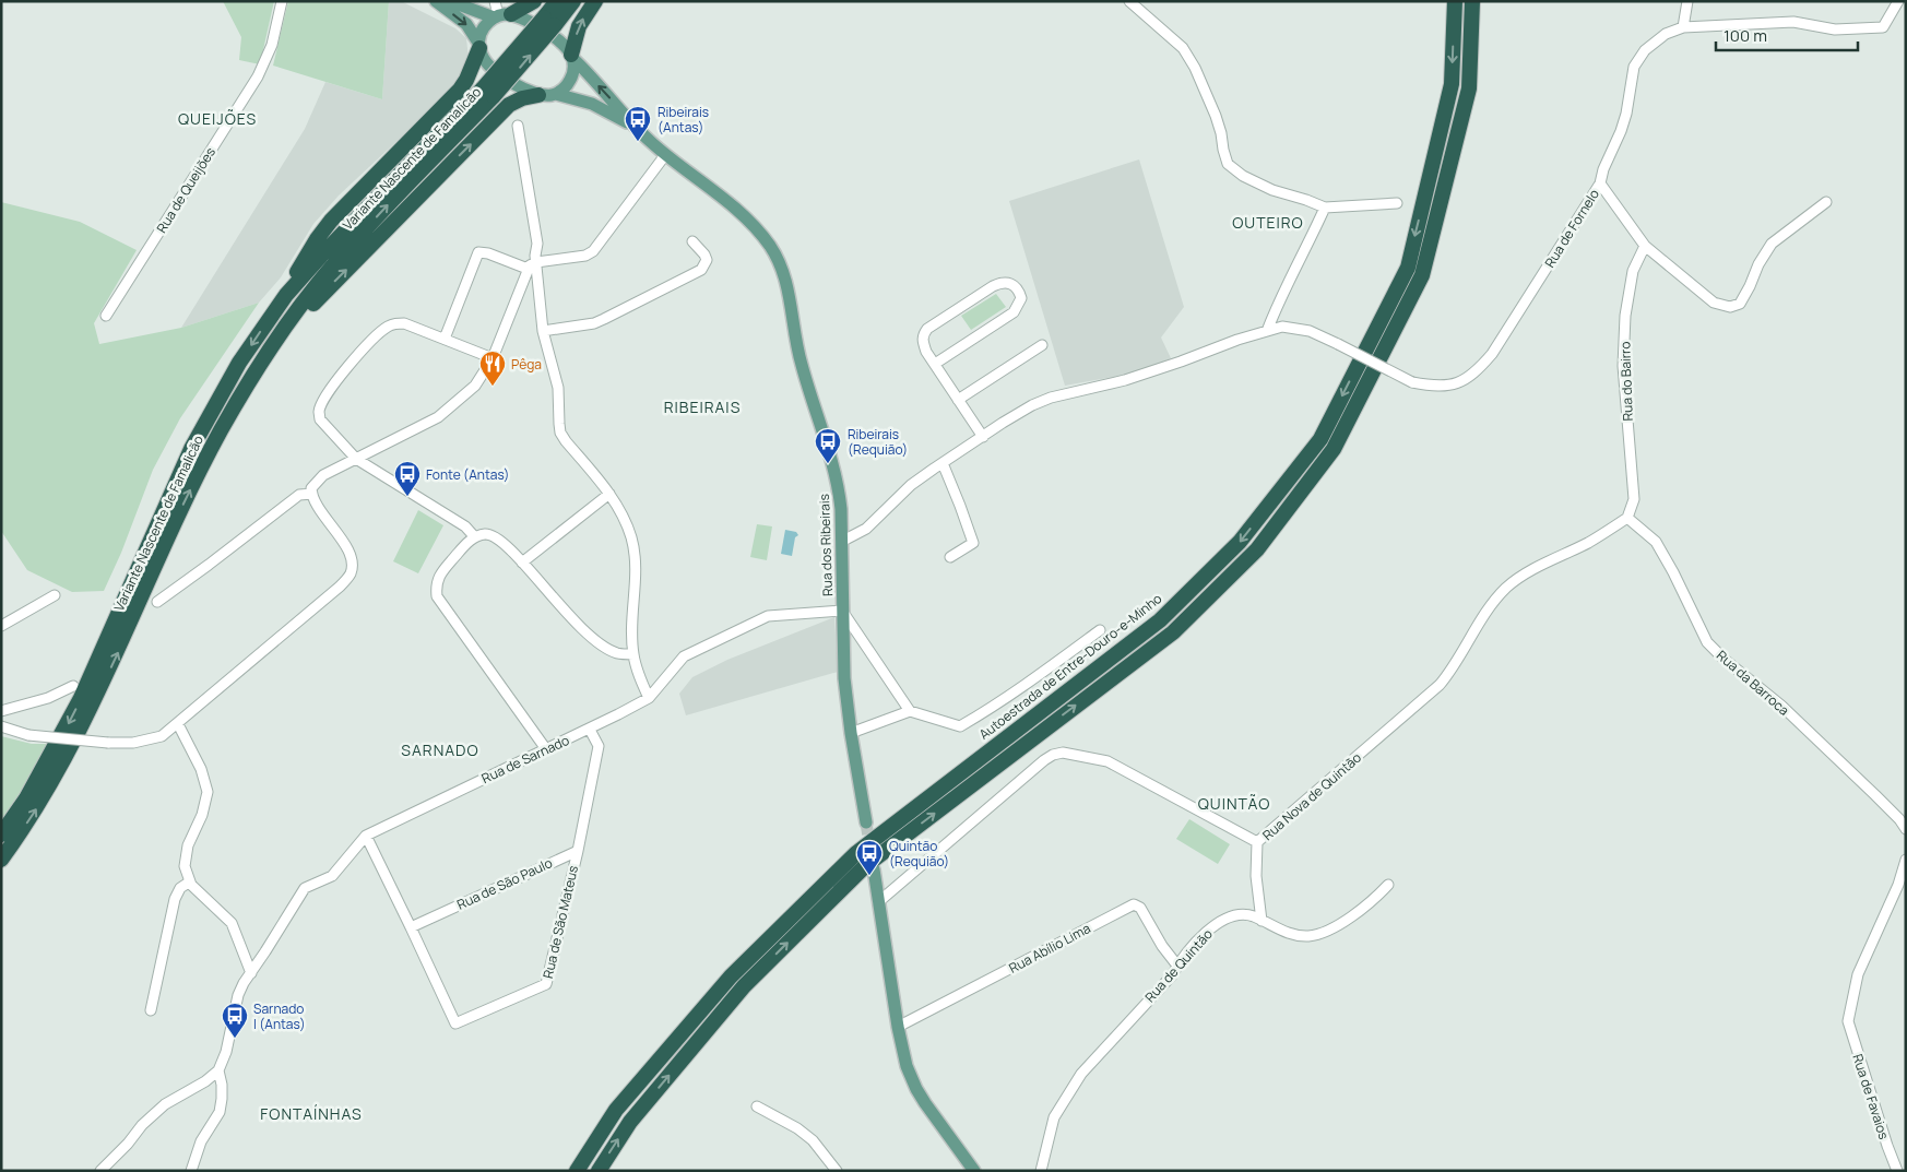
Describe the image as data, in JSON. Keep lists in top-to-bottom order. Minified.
{"streets":{"highway":["Variante Nascente de Famalicão","Autoestrada de Entre-Douro-e-Minho"],"main road":["Rua dos Ribeirais"],"street":["Rua de Queijões","Rua de Fornelo","Rua do Bairro","Rua da Barroca","Rua de Sarnado","Rua Nova de Quintão","Rua de São Paulo","Rua de São Mateus","Rua Abílio Lima","Rua de Quintão","Rua de Favaios"]},"crossings":[["Rua de Fornelo","Rua dos Ribeirais"],["Rua do Bairro","Rua da Barroca"],["Rua do Bairro","Rua Nova de Quintão"],["Rua dos Ribeirais","Rua de Sarnado"],["Rua da Barroca","Rua Nova de Quintão"],["Rua de São Paulo","Rua de São Mateus"],["Rua Abílio Lima","Rua de Quintão"]],"districts":["QUEIJÕES","OUTEIRO","RIBEIRAIS","SARNADO","QUINTÃO","FONTAÍNHAS"],"places":{"bus stop":["Ribeirais (Antas)","Ribeirais (Requião)","Fonte (Antas)","Quintão (Requião)","Sarnado I (Antas)"],"restaurant":["Pêga"]},"scale_bar":"100 m"}
